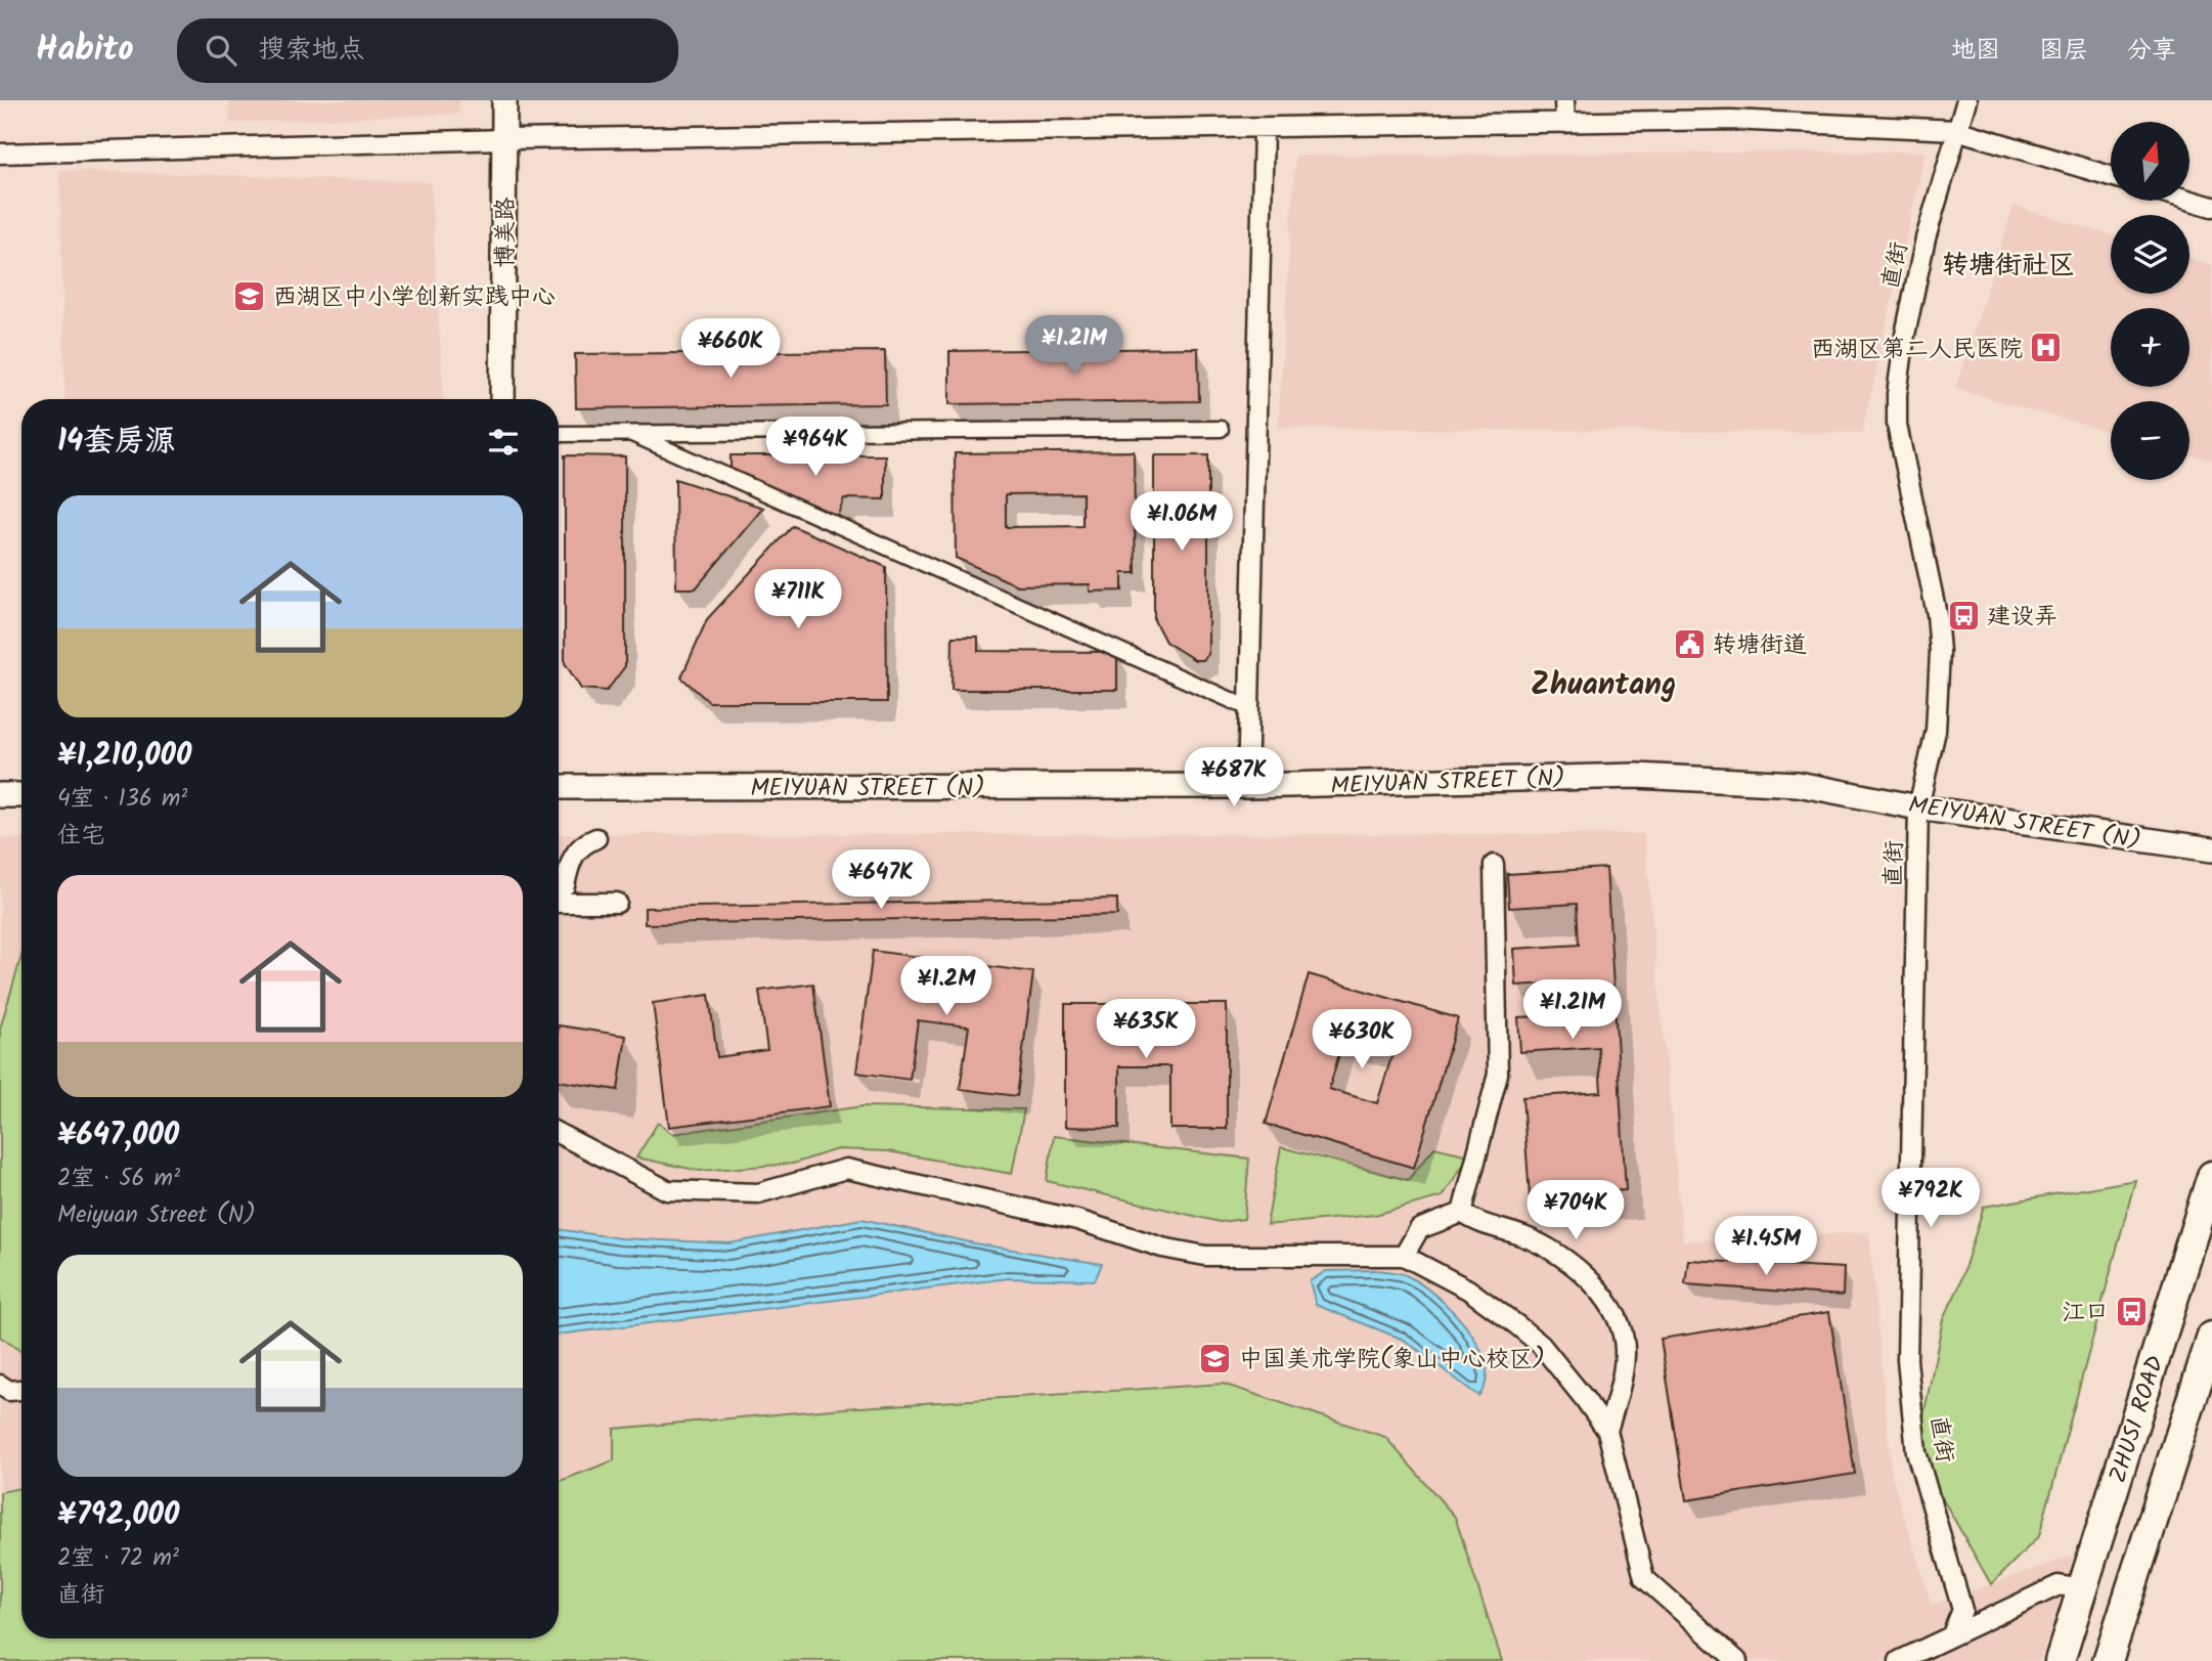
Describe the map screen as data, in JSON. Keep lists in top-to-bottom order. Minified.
{"streets":{"main road":["ZHUSI ROAD"],"street":["博美路","直街","MEIYUAN STREET (N)"]},"crossings":[["直街","MEIYUAN STREET (N)"]],"districts":["转塘街社区","Zhuantang"],"places":{"school or university":["西湖区中小学创新实践中心","中国美术学院(象山中心校区)"],"hospital":["西湖区第二人民医院"],"bus stop":["建设弄","江口"],"public building":["转塘街道"]},"north":"top","page":{"header":"Habito","search":"搜索地点","nav":["地图","图层","分享"],"map_buttons":["+","−"],"price":["¥1.21M","¥660K","¥964K","¥1.06M","¥711K","¥687K","¥647K","¥1.2M","¥1.21M","¥635K","¥630K","¥792K","¥704K","¥1.45M"],"heading":"14套房源","list":[{"name":"¥1,210,000","note":"4室 · 136 m² · 住宅"},{"name":"¥647,000","note":"2室 · 56 m² · Meiyuan Street (N)"},{"name":"¥792,000","note":"2室 · 72 m² · 直街"}]}}
